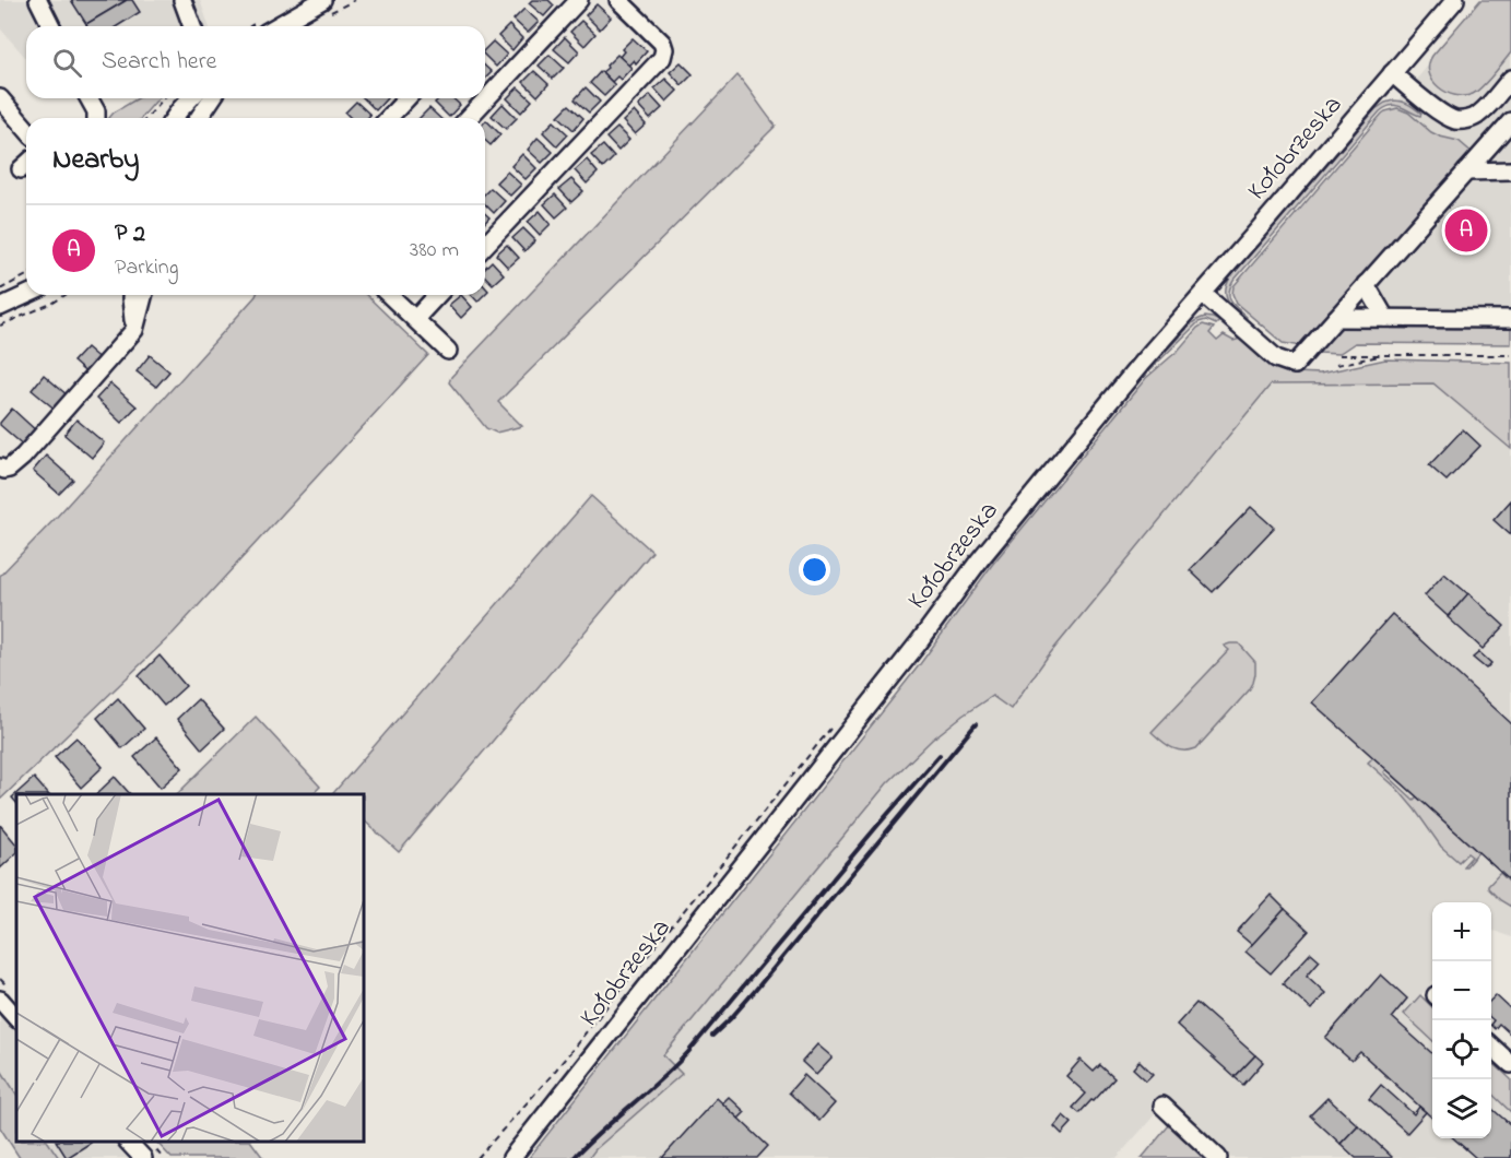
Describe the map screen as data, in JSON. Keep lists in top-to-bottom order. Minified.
{"streets":{"street":["Kołobrzeska"]},"page":{"search":"Search here","heading":"Nearby","list":[{"mark":"A","name":"P 2","note":"Parking","value":"380 m"}],"pins":"A","map_buttons":["+","−"]}}
